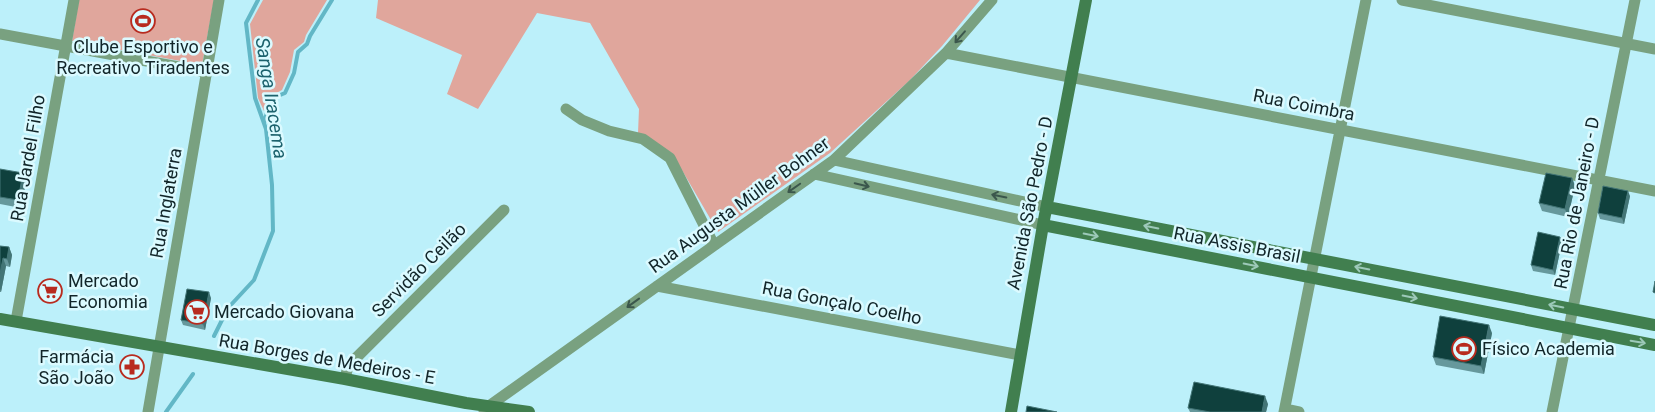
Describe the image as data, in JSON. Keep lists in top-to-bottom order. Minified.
{"streets":{"street":["Rua Coimbra","Rua Jardel Filho","Rua Inglaterra","Avenida São Pedro - D","Rua Rio de Janeiro - D","Rua Augusta Müller Bohner","Rua Assis Brasil","Servidão Ceilão","Rua Gonçalo Coelho","Rua Borges de Medeiros - E"]},"crossings":[["Rua Coimbra","Avenida São Pedro - D"],["Rua Coimbra","Rua Rio de Janeiro - D"],["Rua Coimbra","Rua Augusta Müller Bohner"],["Rua Jardel Filho","Rua Borges de Medeiros - E"],["Rua Inglaterra","Rua Borges de Medeiros - E"],["Avenida São Pedro - D","Rua Assis Brasil"],["Avenida São Pedro - D","Rua Gonçalo Coelho"],["Rua Rio de Janeiro - D","Rua Assis Brasil"],["Rua Augusta Müller Bohner","Rua Assis Brasil"],["Rua Augusta Müller Bohner","Rua Gonçalo Coelho"],["Rua Augusta Müller Bohner","Rua Borges de Medeiros - E"],["Servidão Ceilão","Rua Borges de Medeiros - E"]],"one_way":["Rua Augusta Müller Bohner"],"water":["Sanga Iracema"],"places":{"sports":["Clube Esportivo e Recreativo Tiradentes","Físico Academia"],"supermarket":["Mercado Economia","Mercado Giovana"],"pharmacy":["Farmácia São João"]}}
